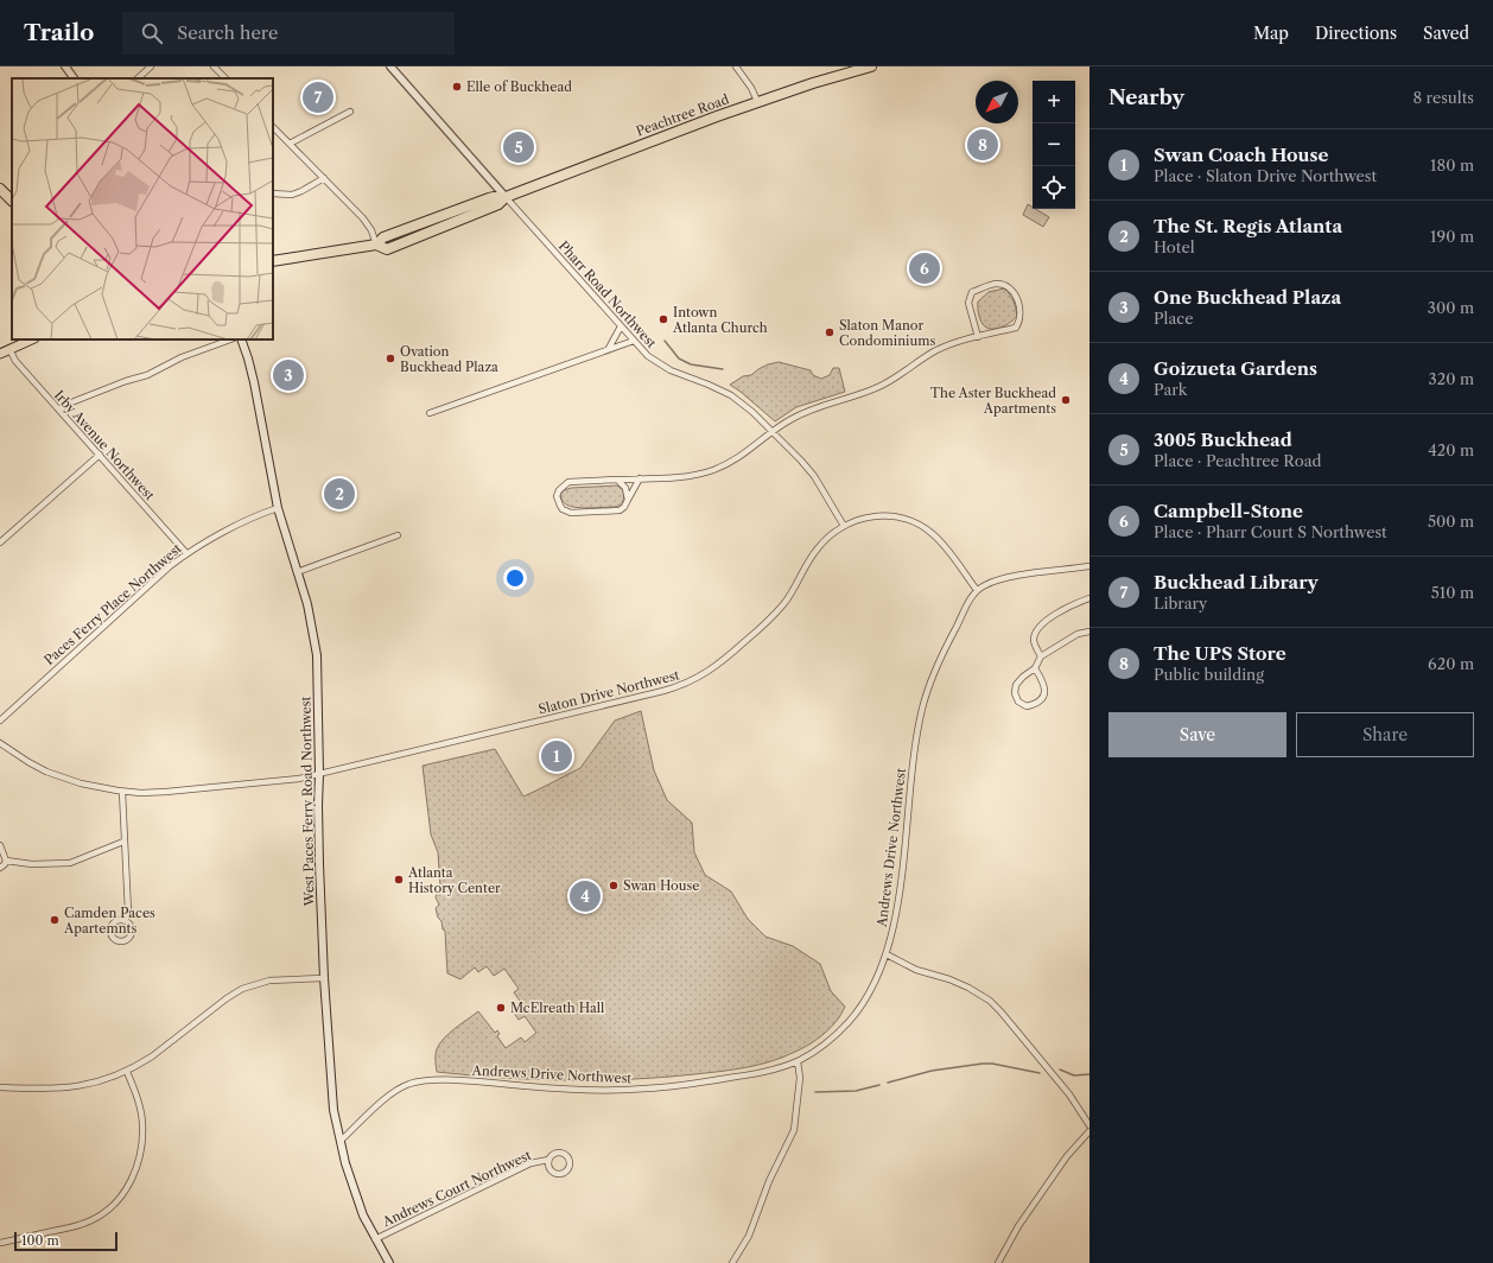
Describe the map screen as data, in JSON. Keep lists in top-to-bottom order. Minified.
{"streets":{"highway":["Peachtree Road"],"main road":["West Paces Ferry Road Northwest"],"street":["Pharr Road Northwest","Irby Avenue Northwest","Paces Ferry Place Northwest","Slaton Drive Northwest","Andrews Drive Northwest","Andrews Court Northwest"]},"crossings":[["Peachtree Road","Pharr Road Northwest"],["Pharr Road Northwest","Slaton Drive Northwest"],["Irby Avenue Northwest","Paces Ferry Place Northwest"],["Paces Ferry Place Northwest","West Paces Ferry Road Northwest"],["Slaton Drive Northwest","West Paces Ferry Road Northwest"],["Slaton Drive Northwest","Andrews Drive Northwest"],["West Paces Ferry Road Northwest","Andrews Drive Northwest"],["West Paces Ferry Road Northwest","Andrews Court Northwest"]],"places":["Elle of Buckhead","Intown Atlanta Church","Slaton Manor Condominiums","Ovation Buckhead Plaza","The Aster Buckhead Apartments","Atlanta History Center","Swan House","Camden Paces Apartemnts","McElreath Hall"],"scale_bar":"100 m","north":"bottom left","page":{"header":"Trailo","search":"Search here","nav":["Map","Directions","Saved"],"heading":["Nearby","8 results"],"pins":["7","8","5","6","3","2","1","4"],"map_buttons":["+","−"],"list":[{"mark":"1","name":"Swan Coach House","note":"Place · Slaton Drive Northwest","value":"180 m"},{"mark":"2","name":"The St. Regis Atlanta","note":"Hotel","value":"190 m"},{"mark":"3","name":"One Buckhead Plaza","note":"Place","value":"300 m"},{"mark":"4","name":"Goizueta Gardens","note":"Park","value":"320 m"},{"mark":"5","name":"3005 Buckhead","note":"Place · Peachtree Road","value":"420 m"},{"mark":"6","name":"Campbell-Stone","note":"Place · Pharr Court S Northwest","value":"500 m"},{"mark":"7","name":"Buckhead Library","note":"Library","value":"510 m"},{"mark":"8","name":"The UPS Store","note":"Public building","value":"620 m"}],"buttons":["Save","Share"],"scale":"100 m"}}
